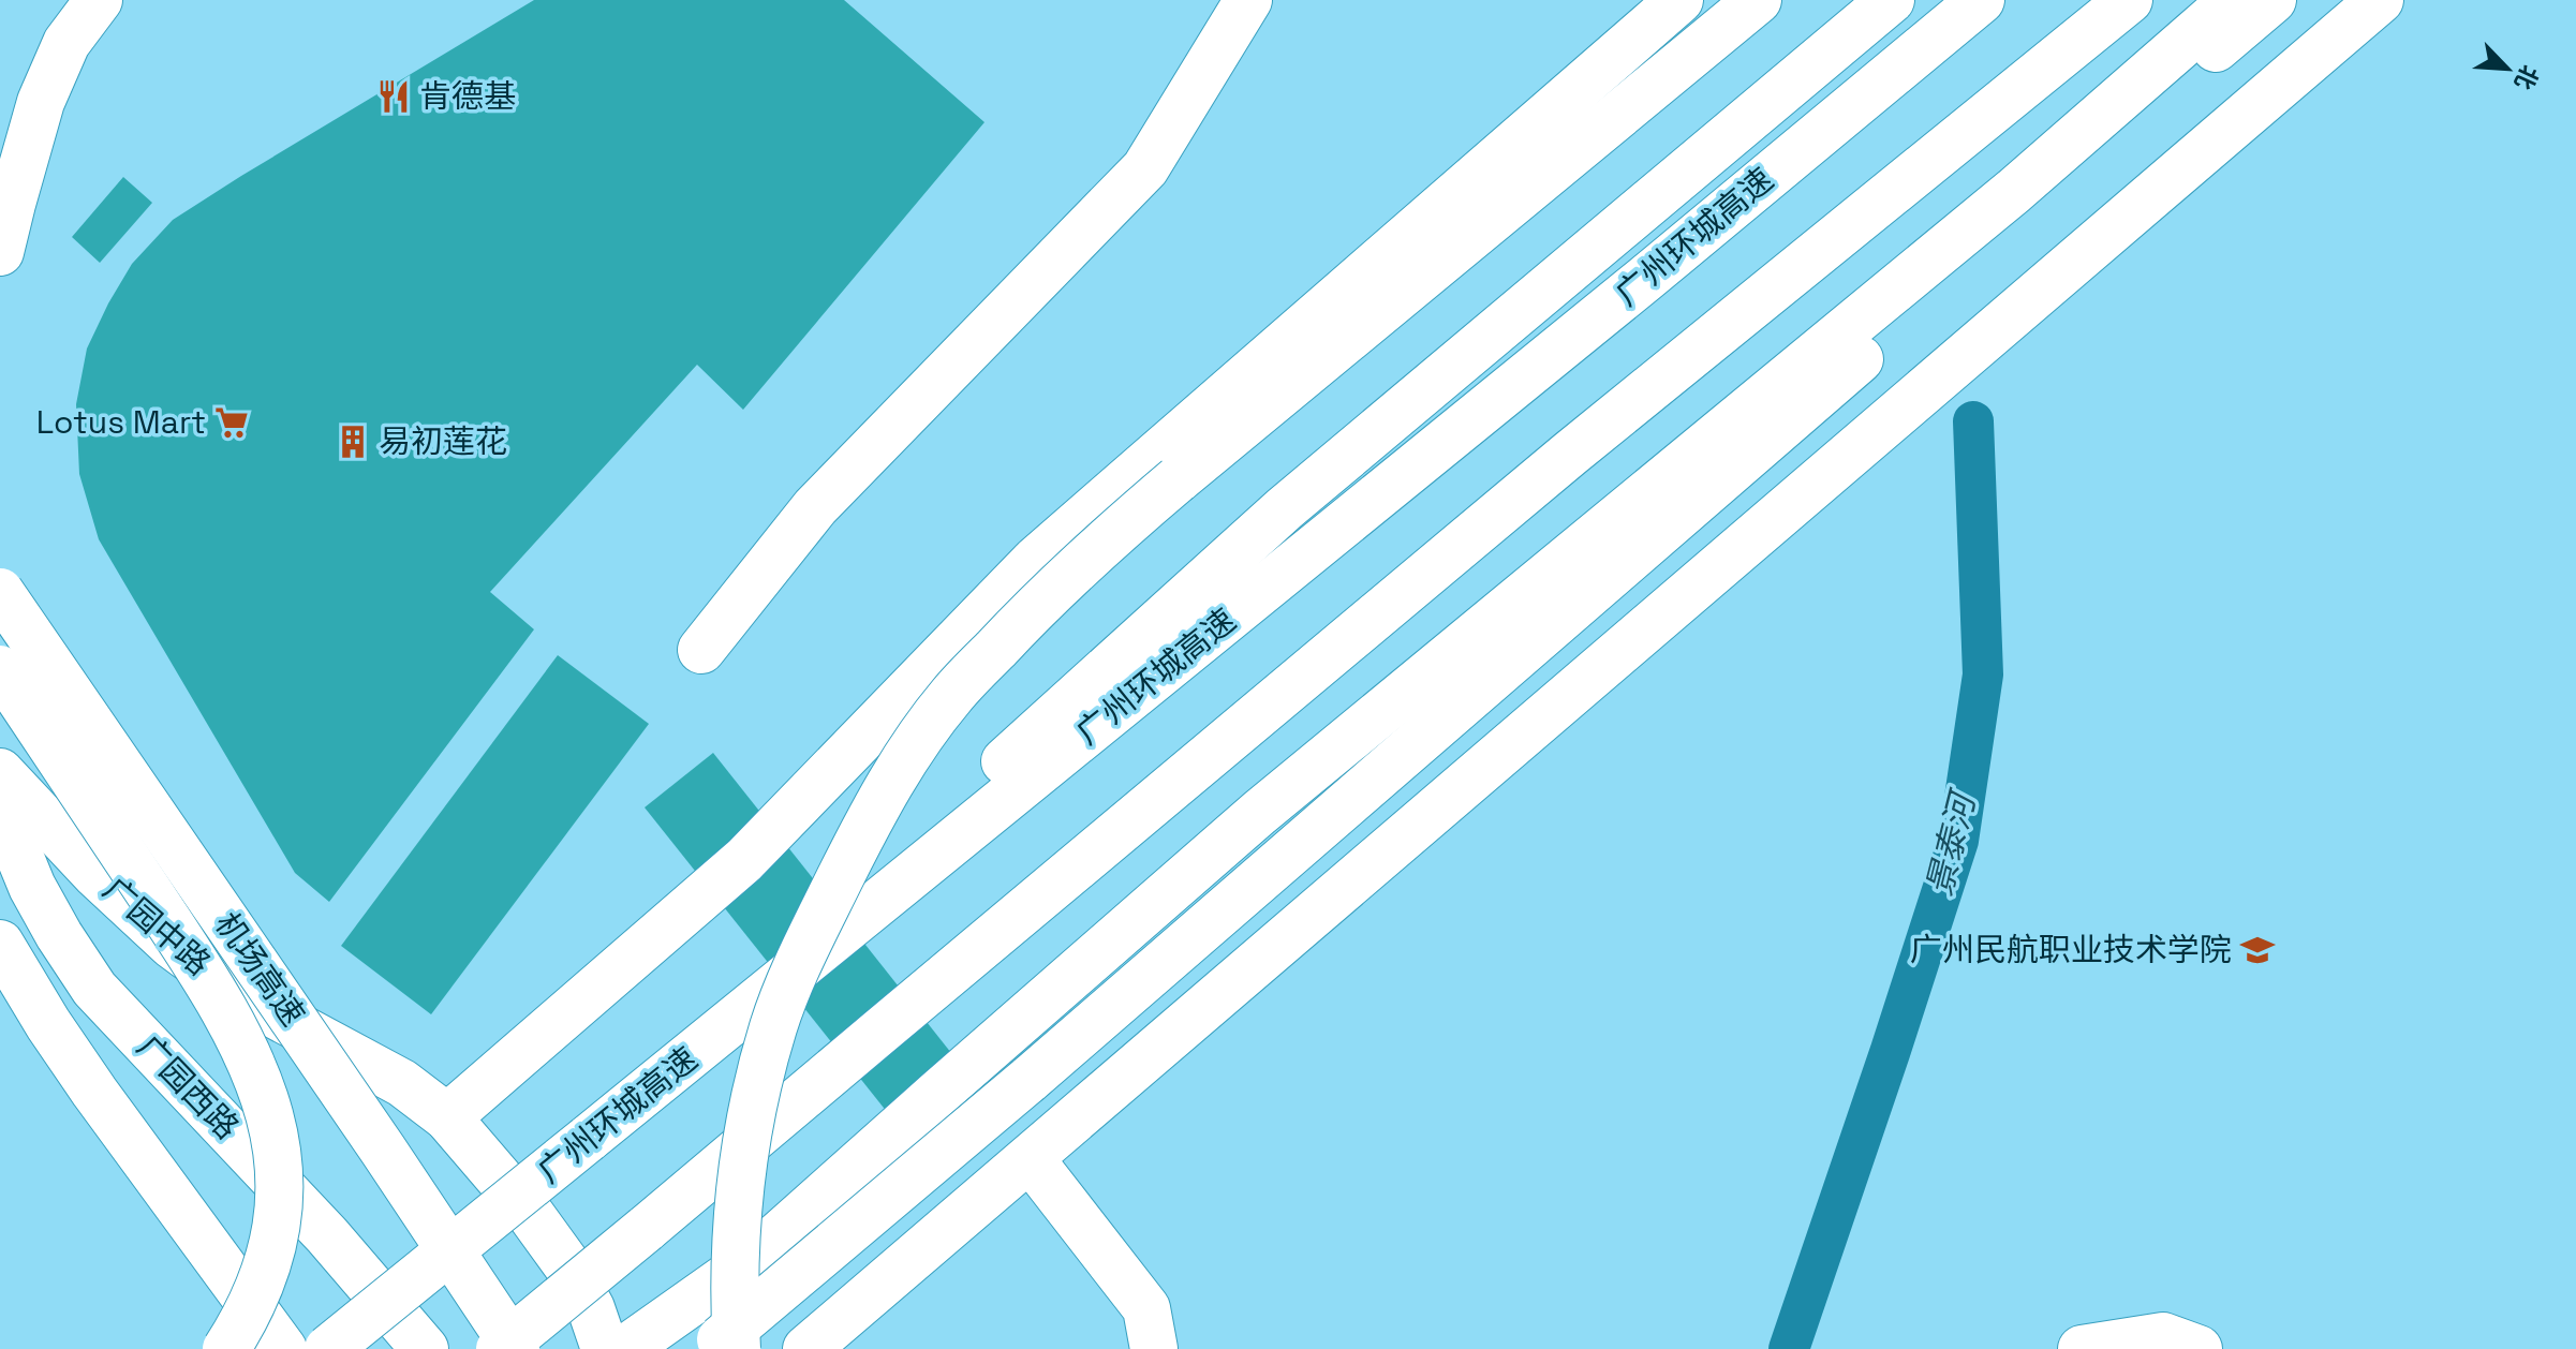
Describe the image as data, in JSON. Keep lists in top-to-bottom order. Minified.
{"streets":{"main road":["广州环城高速","广园中路","机场高速","广园西路"]},"water":["景泰河"],"places":{"restaurant":["肯德基"],"supermarket":["Lotus Mart"],"building":["易初莲花"],"school or university":["广州民航职业技术学院"]},"north":"bottom right"}
